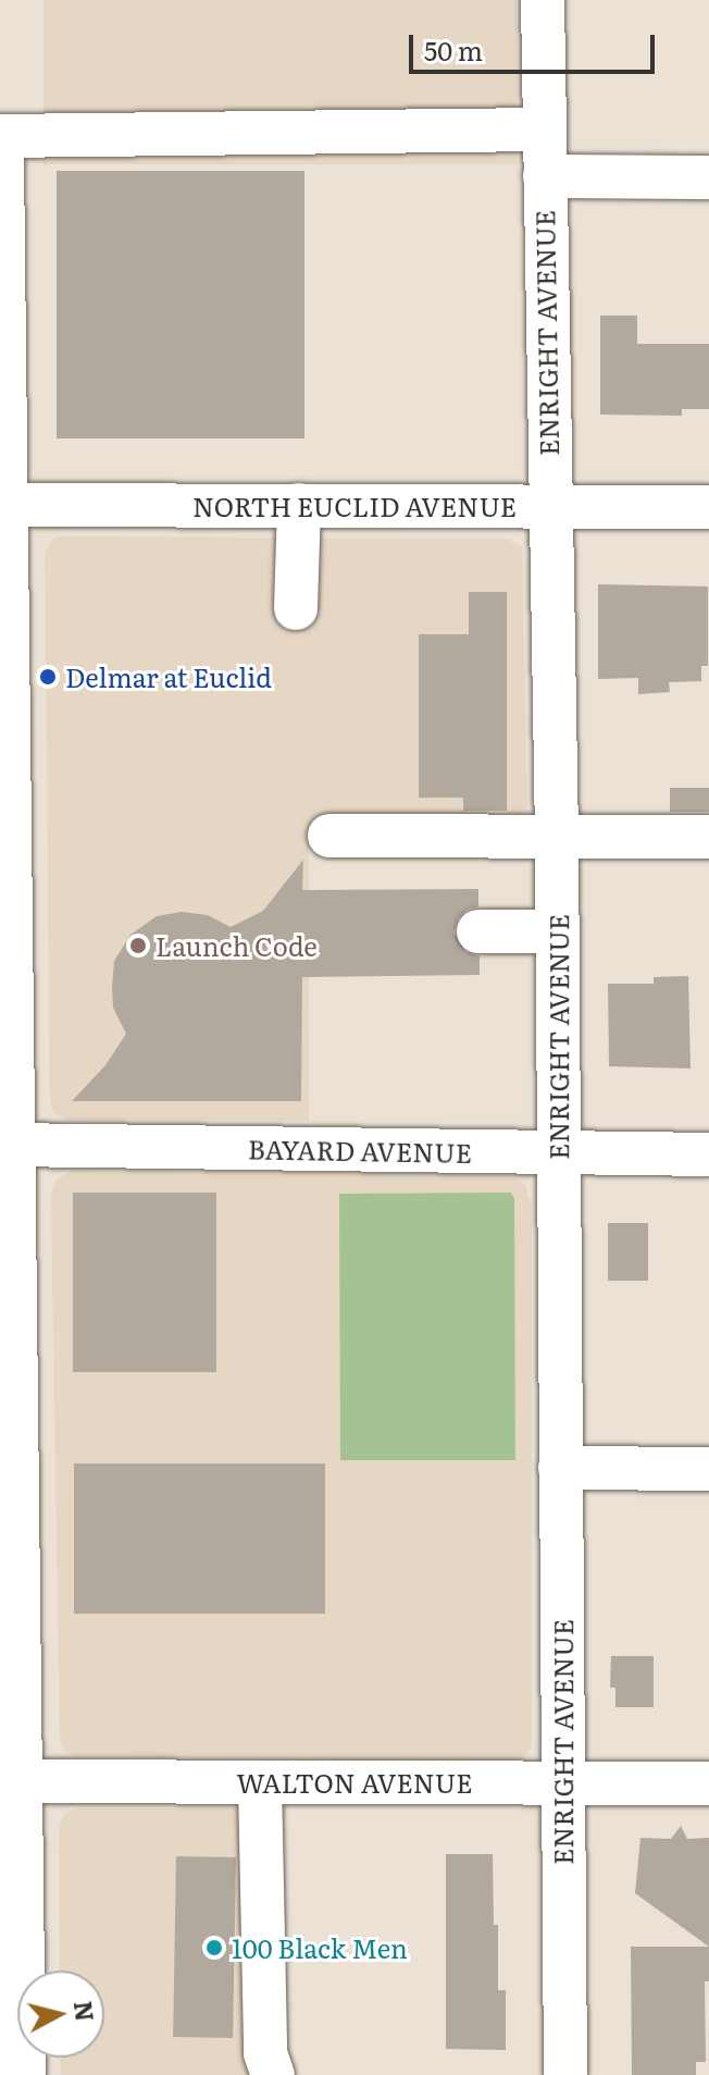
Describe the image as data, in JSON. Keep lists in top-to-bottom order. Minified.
{"streets":{"street":["ENRIGHT AVENUE","NORTH EUCLID AVENUE","BAYARD AVENUE","WALTON AVENUE"]},"crossings":[["ENRIGHT AVENUE","NORTH EUCLID AVENUE"],["ENRIGHT AVENUE","BAYARD AVENUE"],["ENRIGHT AVENUE","WALTON AVENUE"]],"places":["Delmar at Euclid","Launch Code","100 Black Men"],"scale_bar":"50 m","north":"right"}
